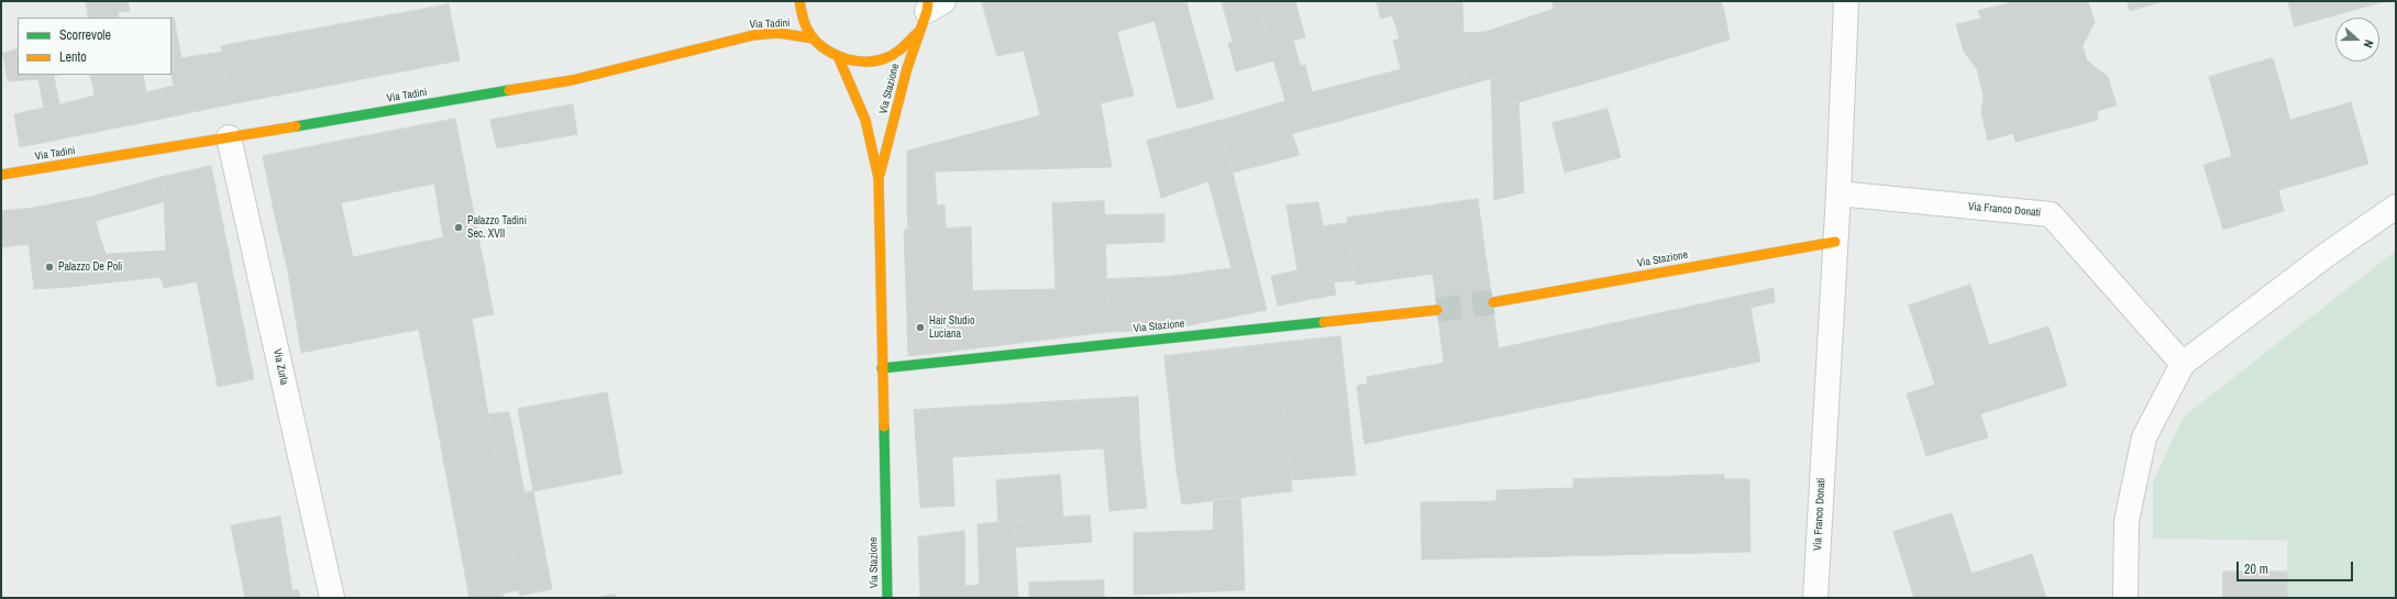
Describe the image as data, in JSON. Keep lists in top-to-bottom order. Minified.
{"streets":{"street":["Via Tadini","Via Stazione","Via Franco Donati","Via Zurla"]},"crossings":[["Via Tadini","Via Zurla"],["Via Stazione","Via Franco Donati"]],"places":["Palazzo Tadini Sec. XVII","Palazzo De Poli","Hair Studio Luciana"],"legend":["Scorrevole","Lento"],"scale_bar":"20 m","north":"right"}
